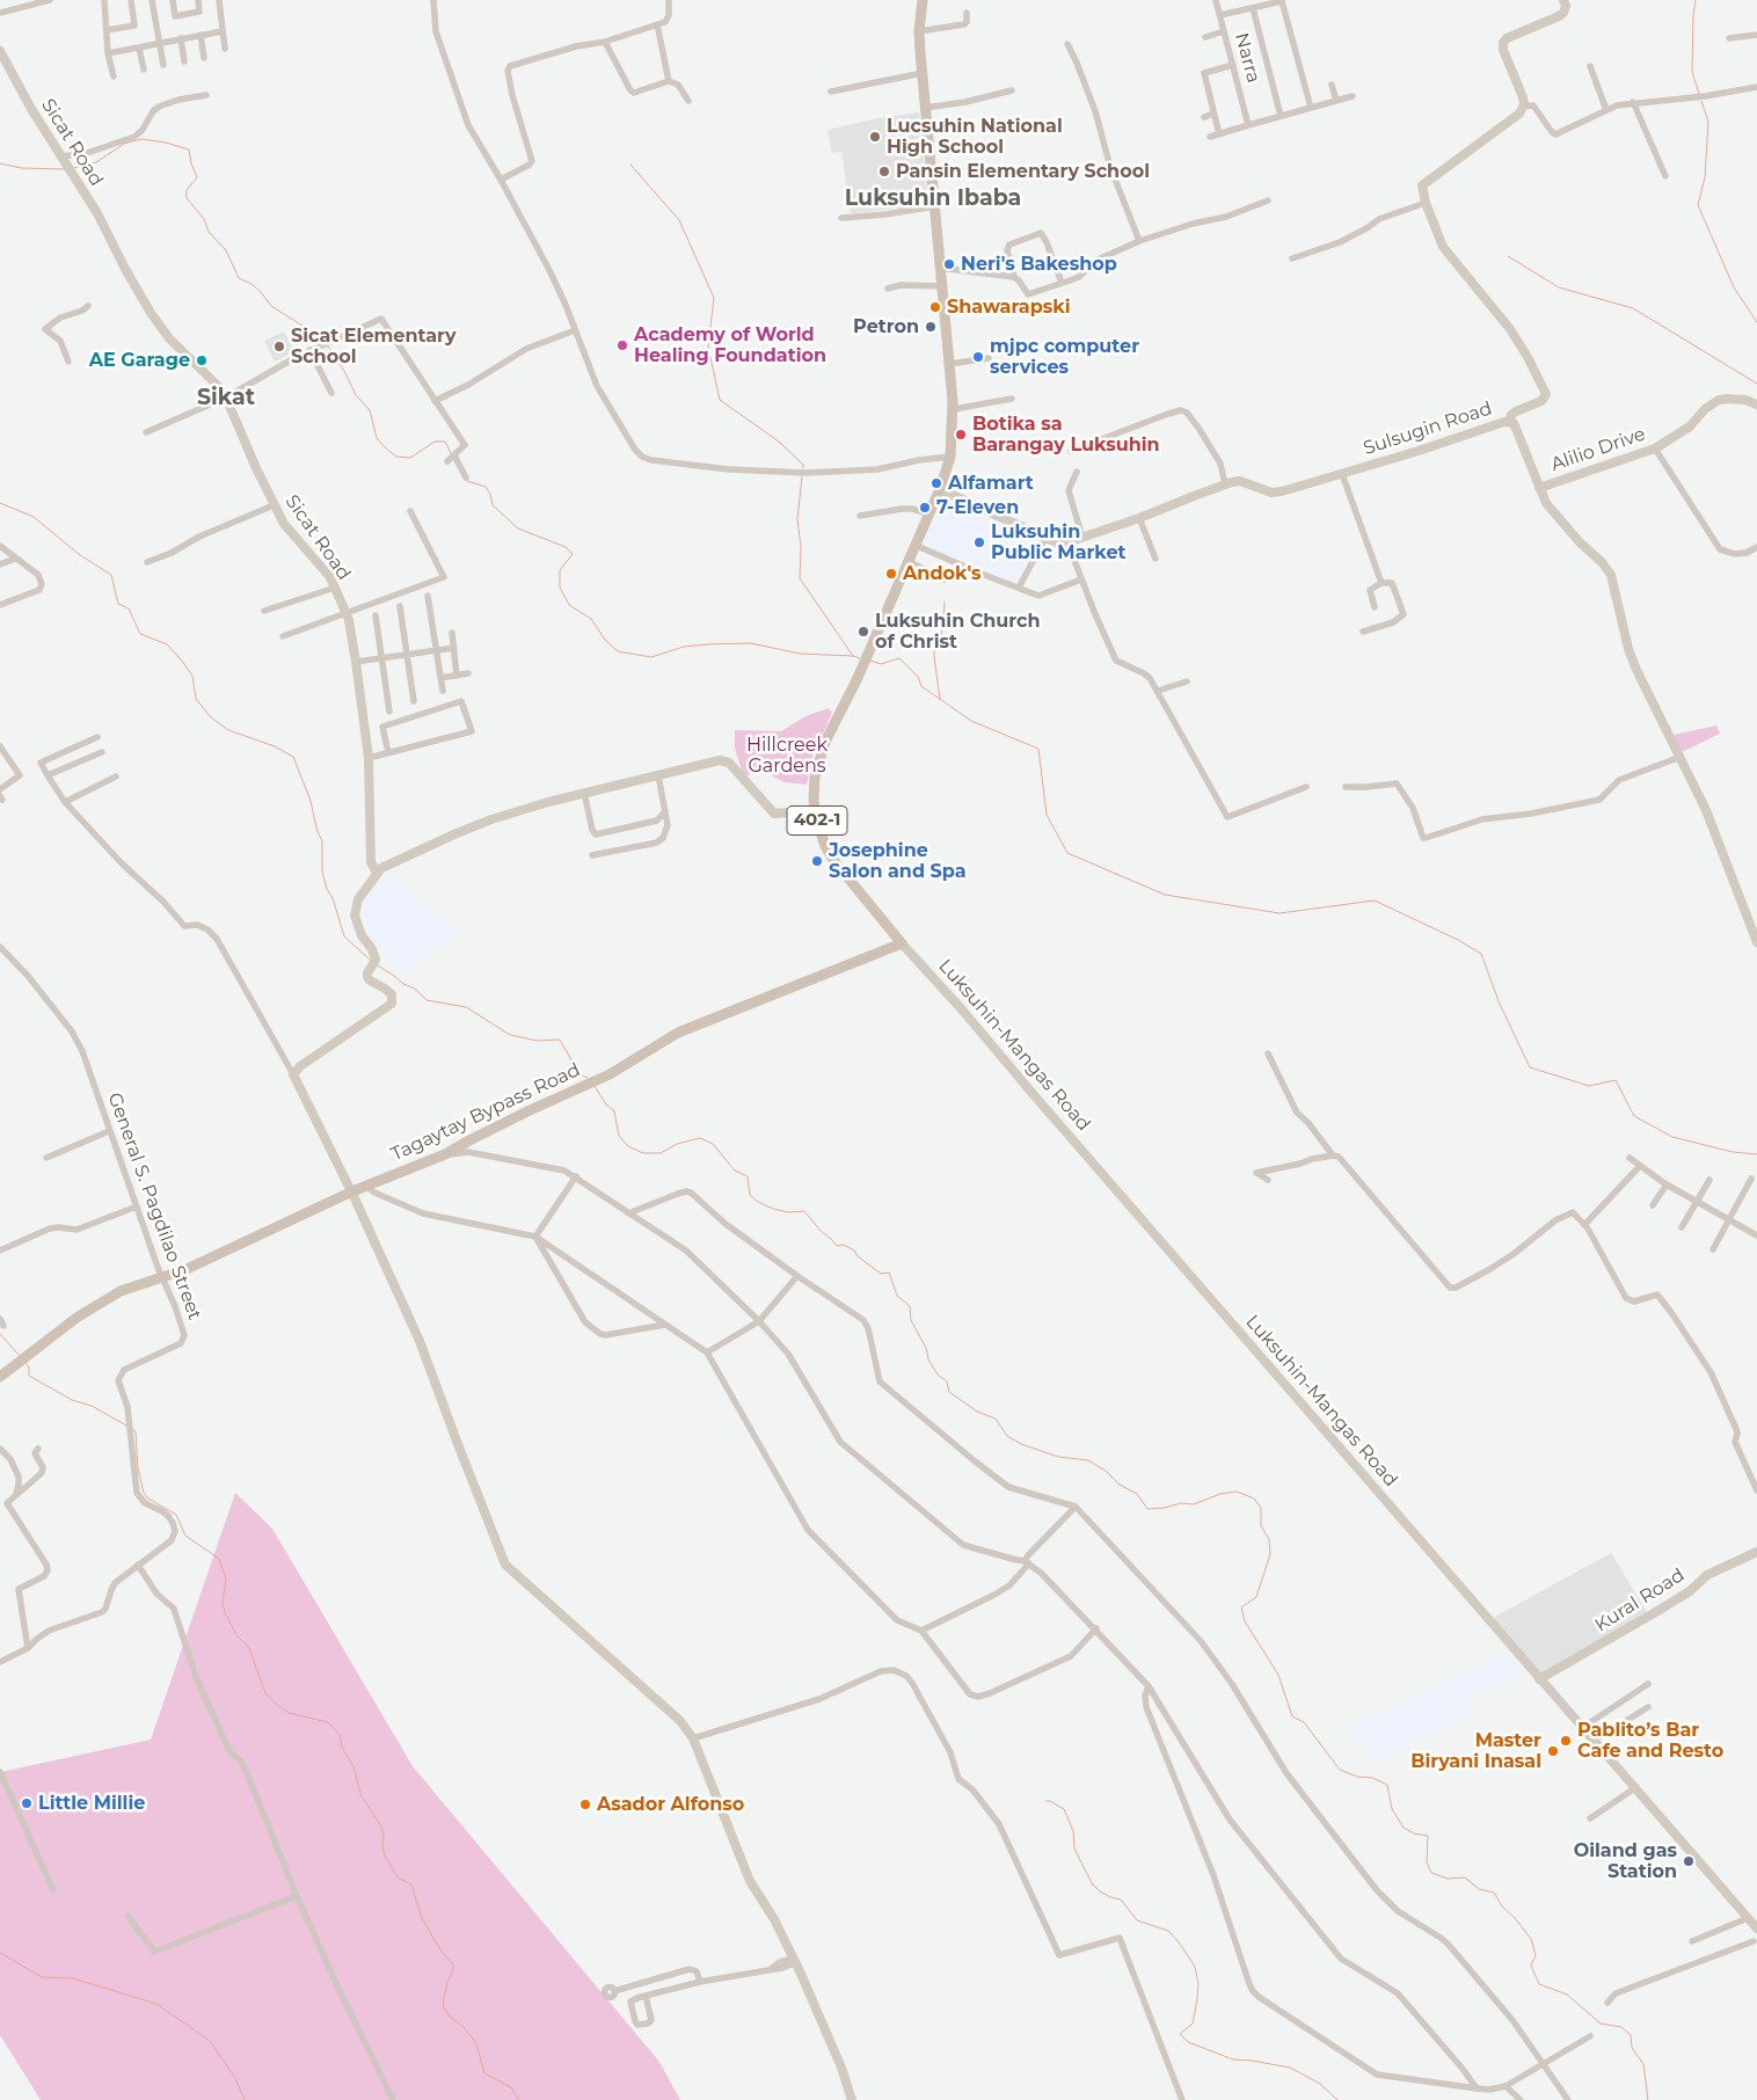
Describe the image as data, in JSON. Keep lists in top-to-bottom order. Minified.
{"streets":{"main road":["402-1","Luksuhin-Mangas Road","Tagaytay Bypass Road"],"street":["Narra","Sicat Road","Sulsugin Road","Alilio Drive","General S. Pagdilao Street","Kural Road"]},"crossings":[["Sulsugin Road","Alilio Drive"],["Sulsugin Road","Luksuhin-Mangas Road"],["Luksuhin-Mangas Road","Tagaytay Bypass Road"],["Luksuhin-Mangas Road","Kural Road"],["Tagaytay Bypass Road","General S. Pagdilao Street"]],"districts":["Luksuhin Ibaba","Sikat"],"parks":["Hillcreek Gardens"],"places":["Lucsuhin National High School","Pansin Elementary School","Neri's Bakeshop","Shawarapski","Petron","Academy of World Healing Foundation","Sicat Elementary School","mjpc computer services","AE Garage","Botika sa Barangay Luksuhin","Alfamart","7-Eleven","Luksuhin Public Market","Andok's","Luksuhin Church of Christ","Josephine Salon and Spa","Pablito’s Bar Cafe and Resto","Master Biryani Inasal","Little Millie","Asador Alfonso","Oiland gas Station"]}
